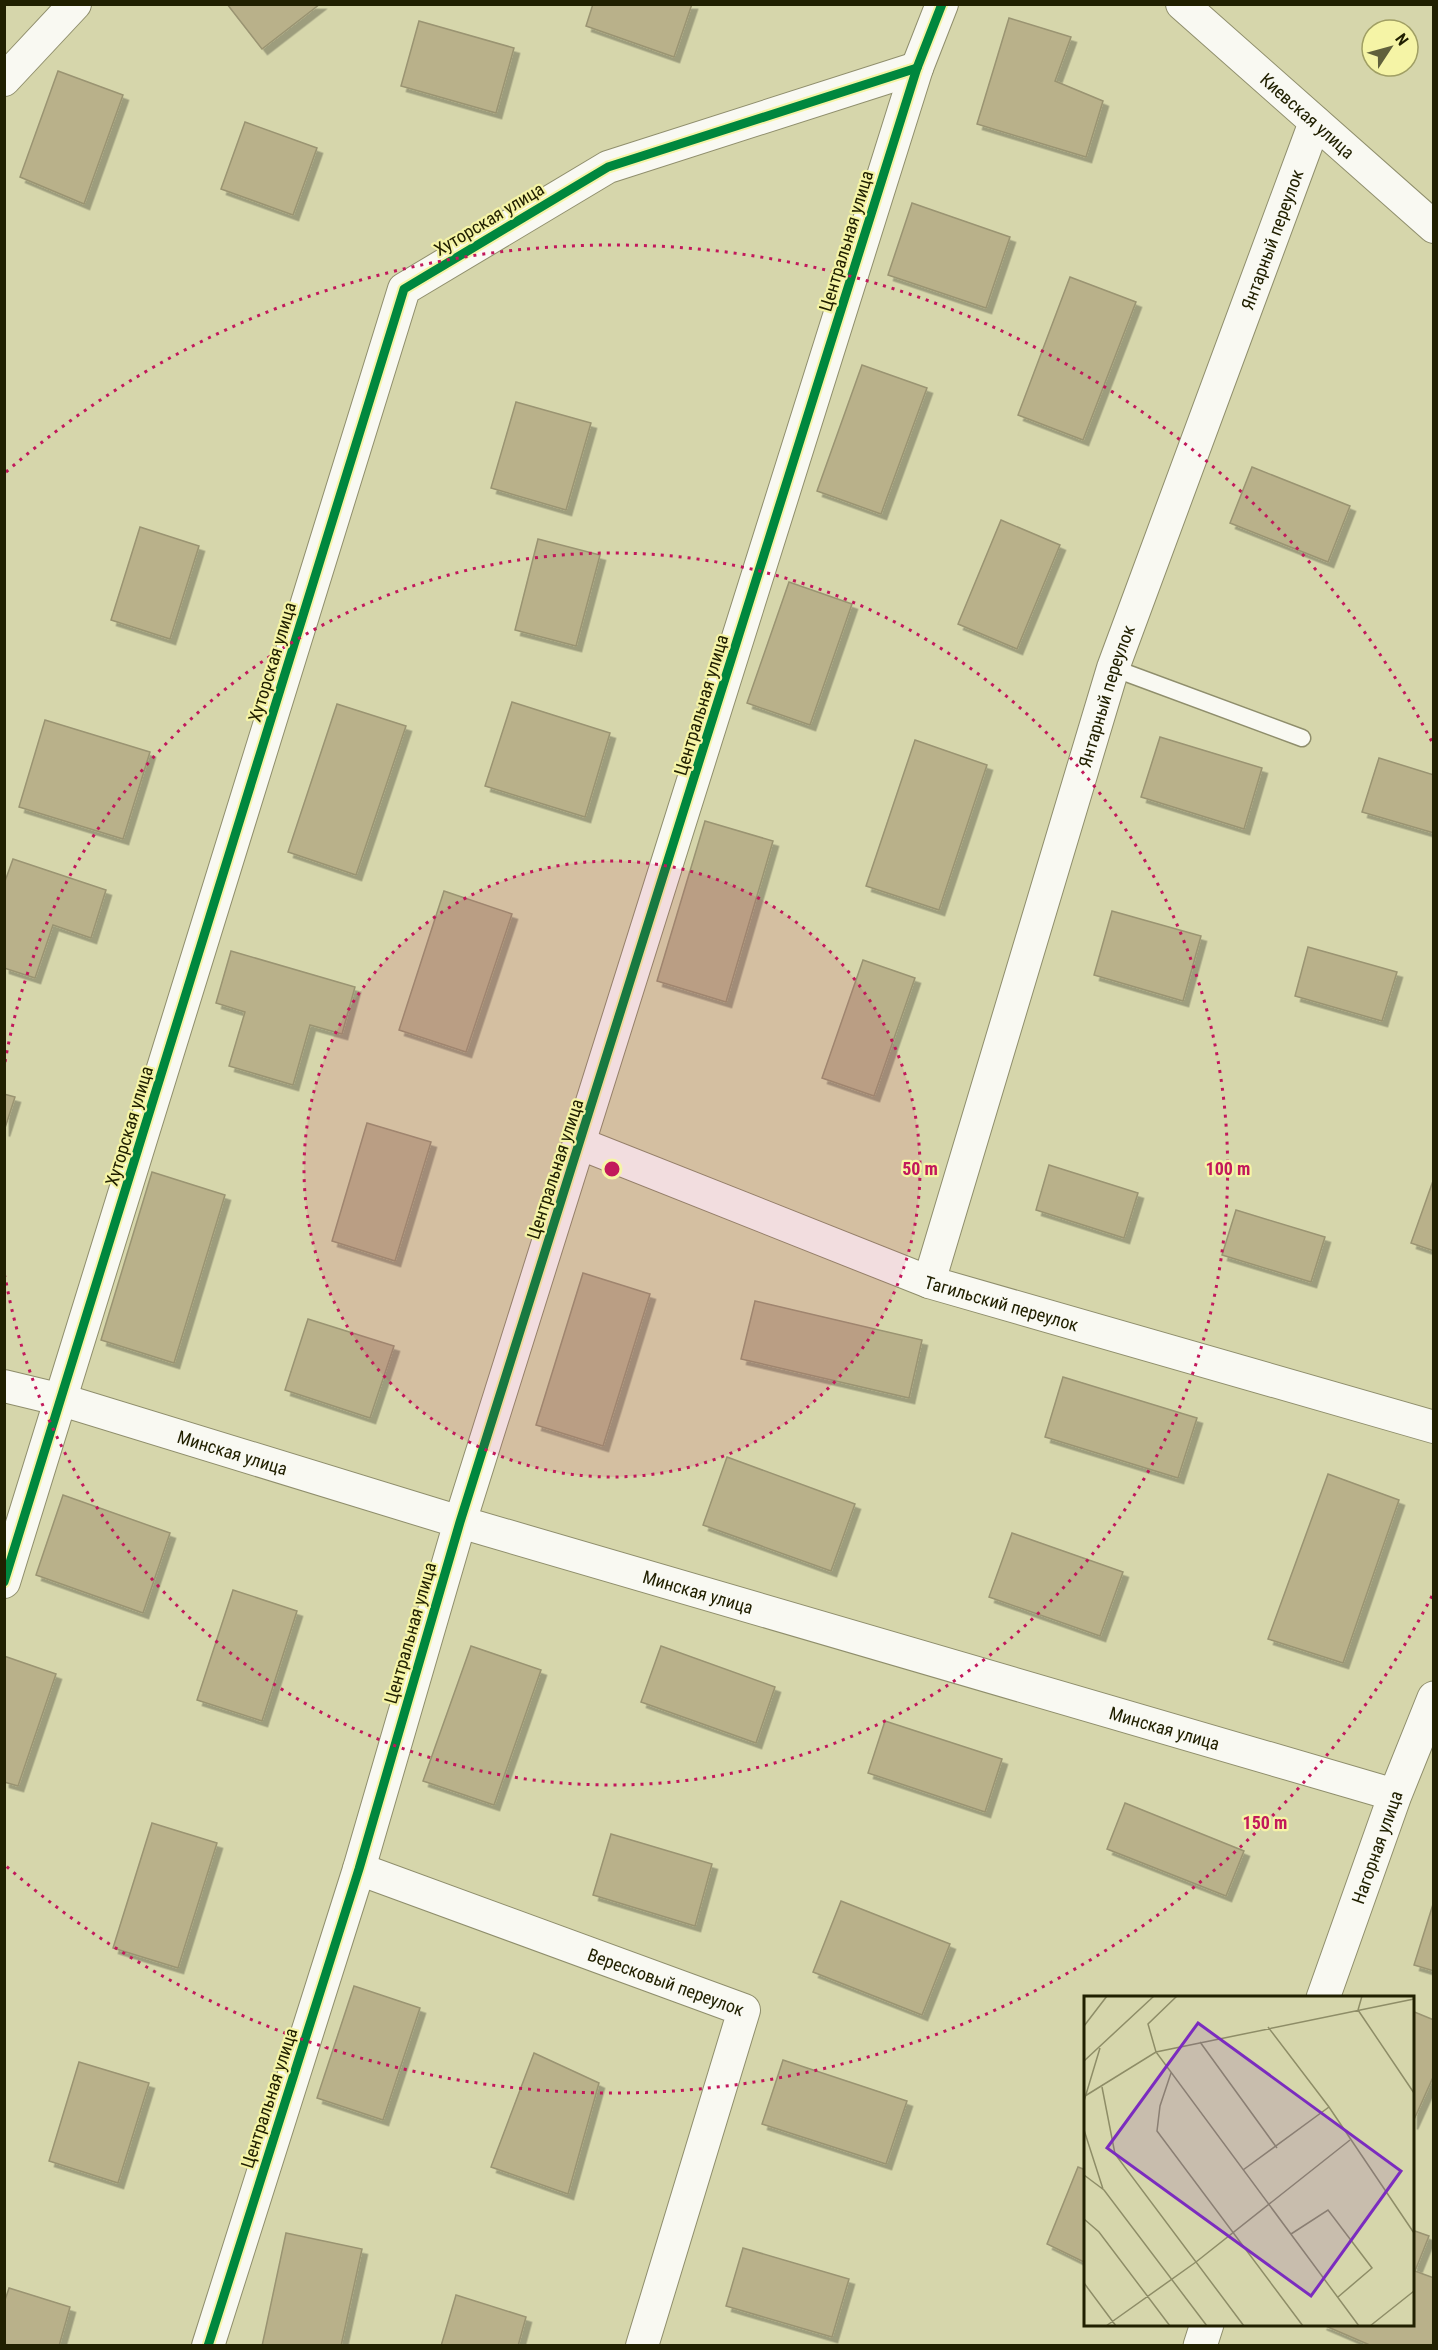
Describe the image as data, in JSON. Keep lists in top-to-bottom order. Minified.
{"streets":{"street":["Киевская улица","Хуторская улица","Янтарный переулок","Центральная улица","Тагильский переулок","Минская улица","Нагорная улица","Вересковый переулок"]},"crossings":[["Киевская улица","Янтарный переулок"],["Хуторская улица","Центральная улица"],["Хуторская улица","Минская улица"],["Янтарный переулок","Тагильский переулок"],["Центральная улица","Тагильский переулок"],["Центральная улица","Минская улица"],["Центральная улица","Вересковый переулок"],["Минская улица","Нагорная улица"]],"north":"top right","rings":["50 m","100 m","150 m"]}
